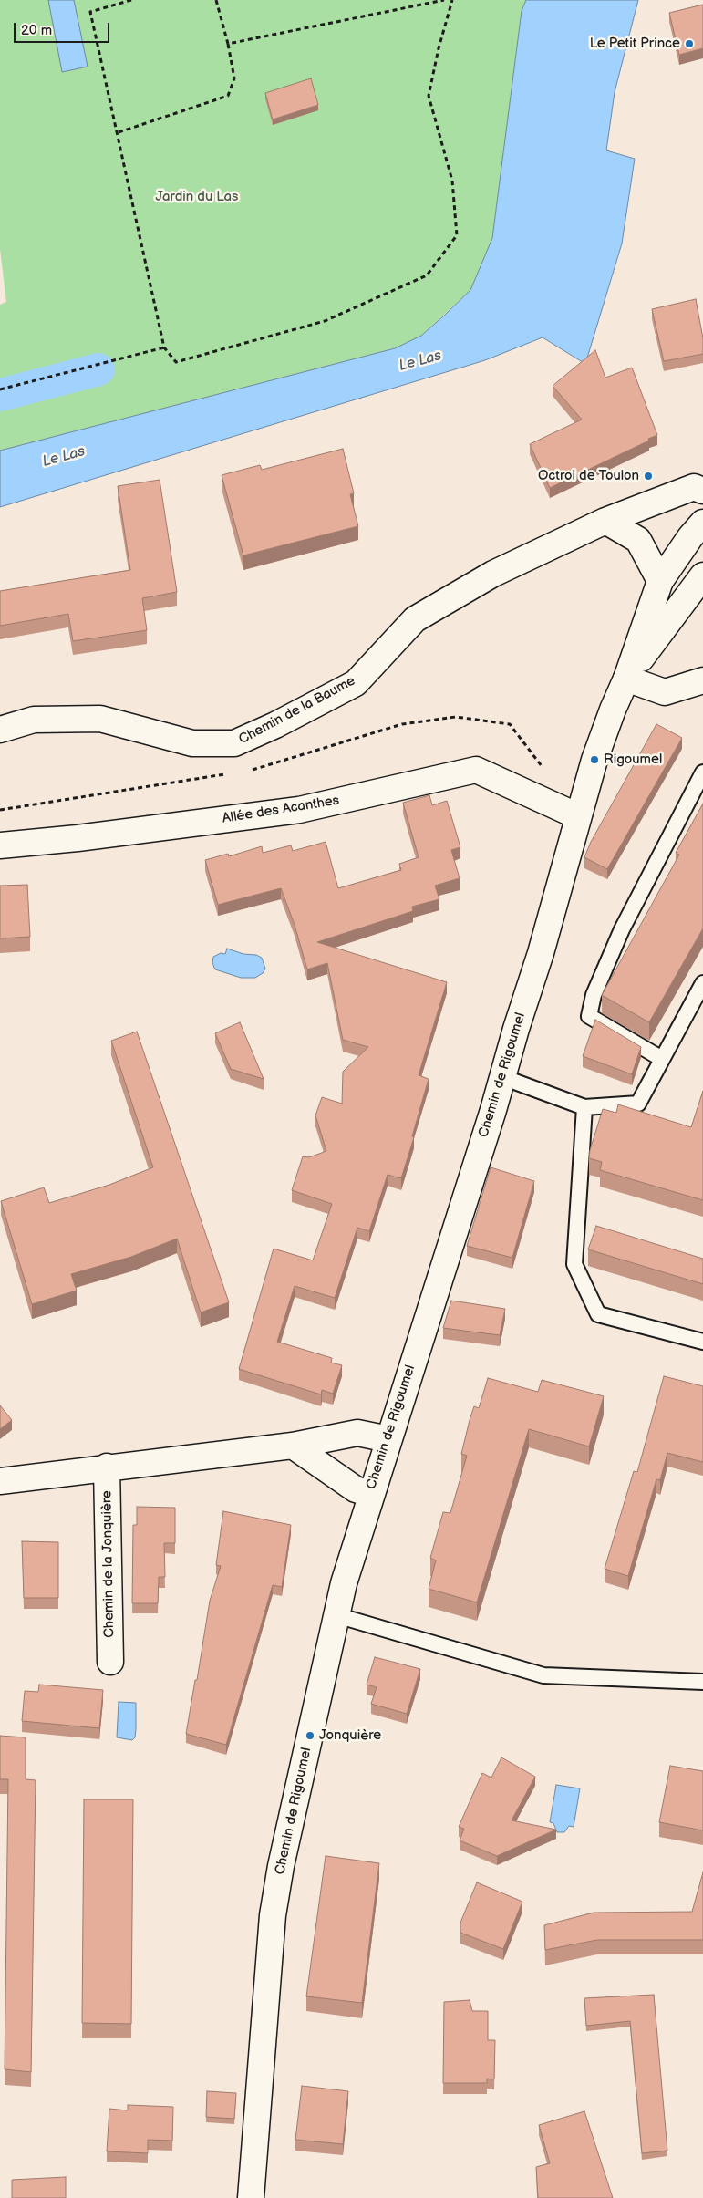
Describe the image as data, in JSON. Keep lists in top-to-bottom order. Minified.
{"streets":{"street":["Chemin de la Baume","Allée des Acanthes","Chemin de Rigoumel","Chemin de la Jonquière"]},"crossings":[["Allée des Acanthes","Chemin de Rigoumel"]],"water":["Le Las"],"parks":["Jardin du Las"],"places":["Le Petit Prince","Octroi de Toulon","Rigoumel","Jonquière"],"scale_bar":"20 m"}
